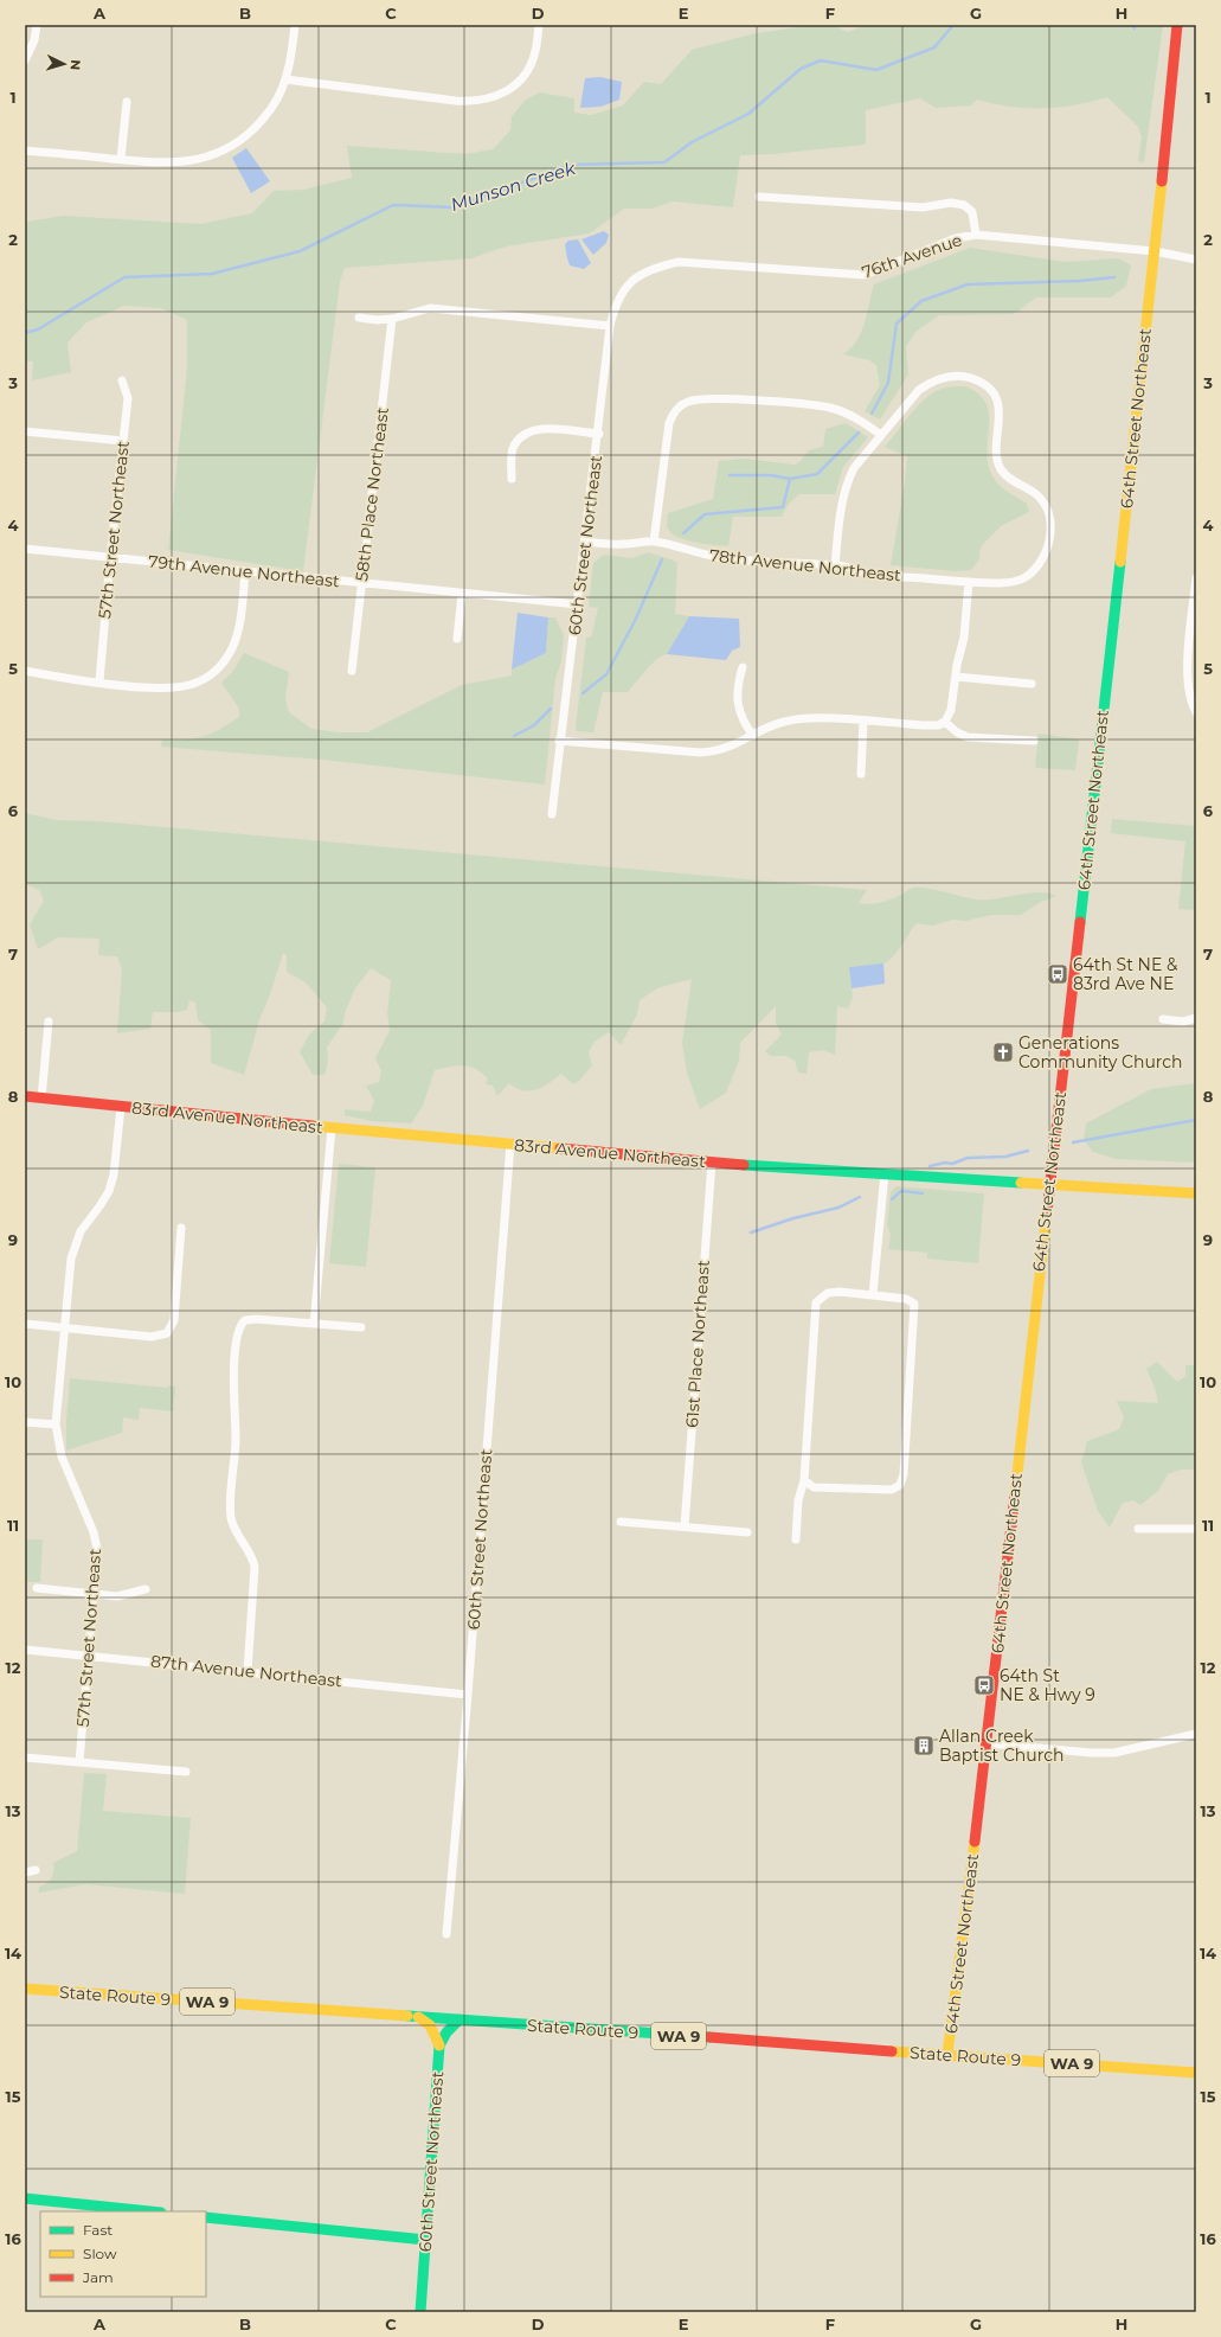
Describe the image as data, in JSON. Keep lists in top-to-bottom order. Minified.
{"streets":{"main road":["64th Street Northeast","60th Street Northeast","83rd Avenue Northeast","State Route 9","WA 9"],"street":["76th Avenue","58th Place Northeast","57th Street Northeast","78th Avenue Northeast","79th Avenue Northeast","61st Place Northeast","87th Avenue Northeast"]},"crossings":[["76th Avenue","64th Street Northeast"],["76th Avenue","60th Street Northeast"],["64th Street Northeast","83rd Avenue Northeast"],["64th Street Northeast","State Route 9"],["58th Place Northeast","79th Avenue Northeast"],["57th Street Northeast","79th Avenue Northeast"],["57th Street Northeast","83rd Avenue Northeast"],["57th Street Northeast","87th Avenue Northeast"],["60th Street Northeast","78th Avenue Northeast"],["60th Street Northeast","79th Avenue Northeast"],["60th Street Northeast","83rd Avenue Northeast"],["60th Street Northeast","87th Avenue Northeast"],["83rd Avenue Northeast","61st Place Northeast"]],"water":["Munson Creek"],"places":{"bus stop":["64th St NE & 83rd Ave NE","64th St NE & Hwy 9"],"church":["Generations Community Church"],"building":["Allan Creek Baptist Church"]},"legend":["Fast","Slow","Jam"],"north":"right","grid":{"columns":["A","B","C","D","E","F","G","H"],"rows":["1","2","3","4","5","6","7","8","9","10","11","12","13","14","15","16"]}}
